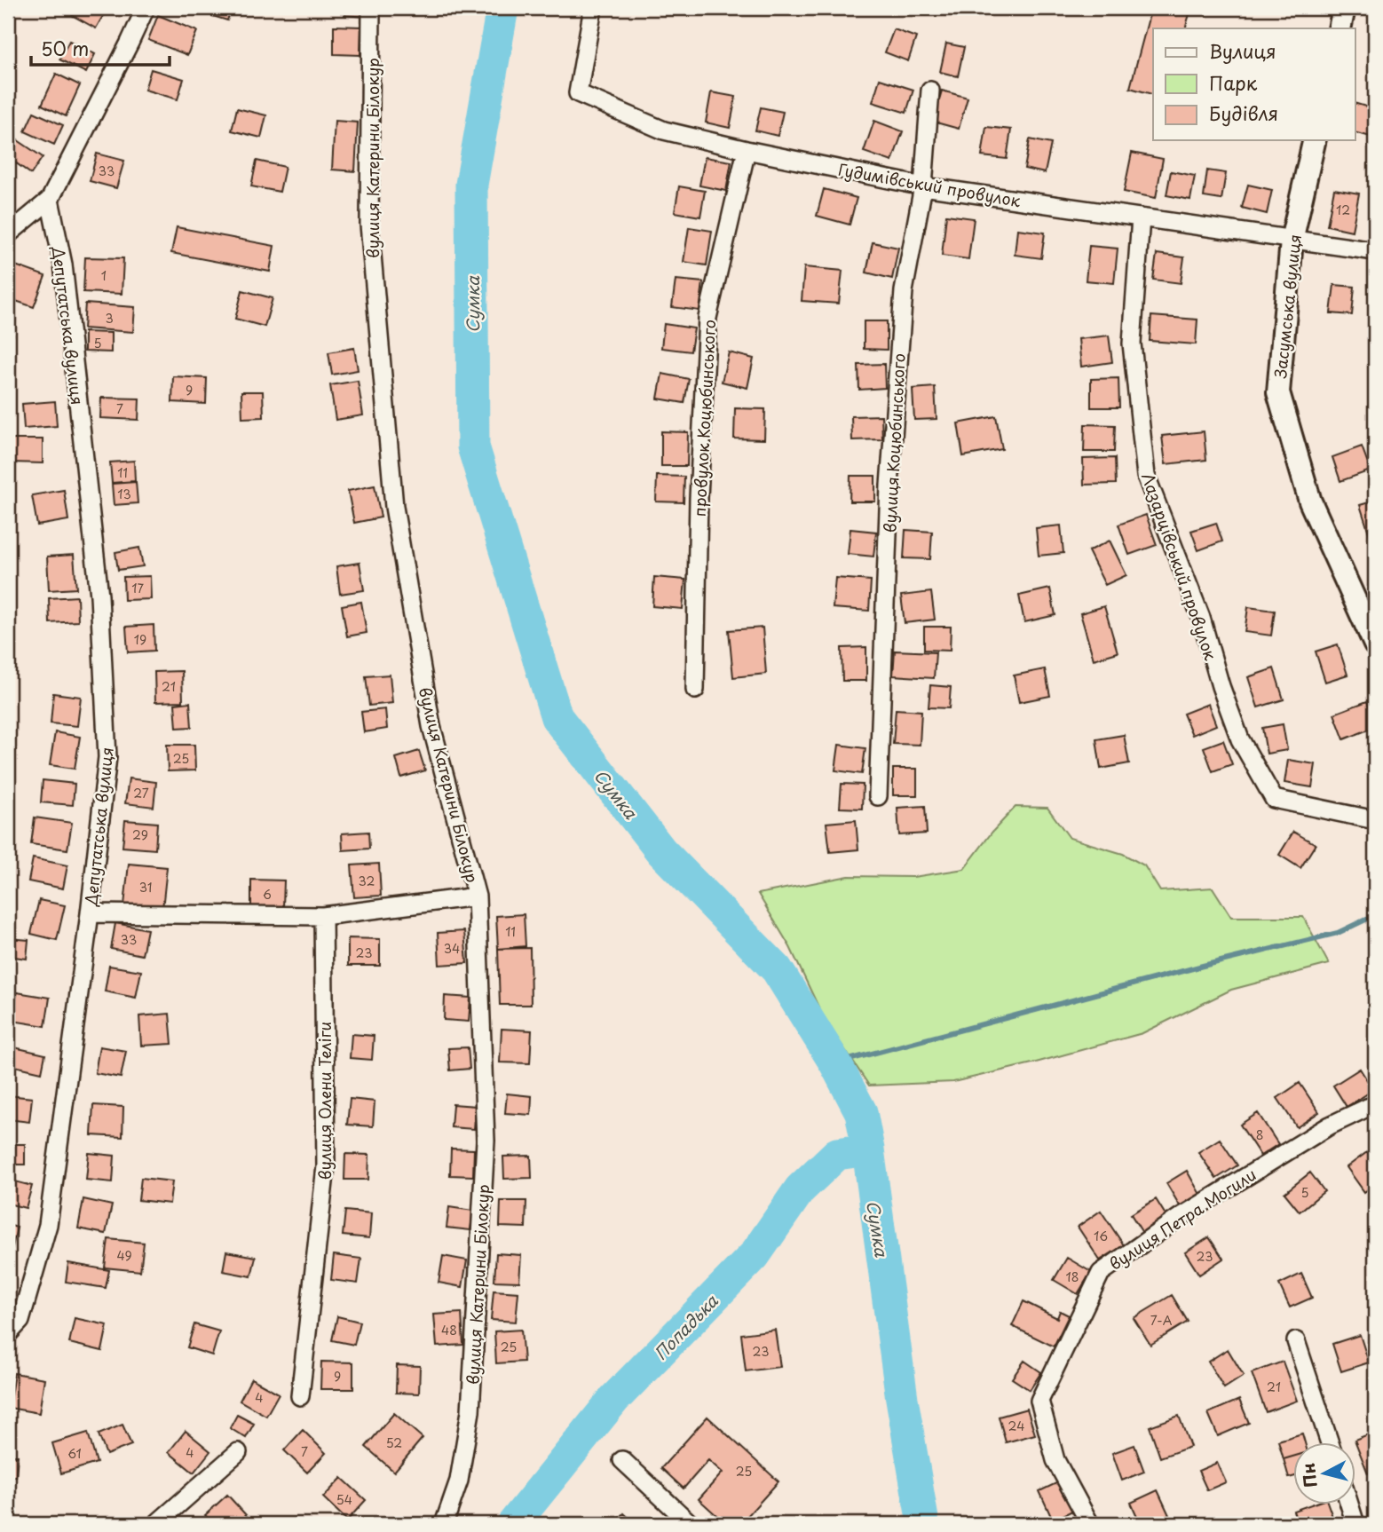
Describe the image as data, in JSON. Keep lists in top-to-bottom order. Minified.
{"streets":{"street":["вулиця Катерини Білокур","Гудимівський провулок","Засумська вулиця","Депутатська вулиця","провулок Коцюбинського","вулиця Коцюбинського","Лазарцівський провулок","вулиця Олени Теліги","вулиця Петра Могили"]},"crossings":[["Гудимівський провулок","Засумська вулиця"],["Гудимівський провулок","провулок Коцюбинського"],["Гудимівський провулок","вулиця Коцюбинського"],["Гудимівський провулок","Лазарцівський провулок"]],"water":["Сумка","Попадька"],"house_numbers":["33","12","1","3","5","9","7","11","13","17","19","21","25","27","29","32","31","6","11","33","34","23","8","5","16","49","23","18","7-А","48","25","23","9","21","4","24","52","7","4","61","25","54"],"legend":["Вулиця","Парк","Будівля"],"scale_bar":"50 m","north":"left"}
